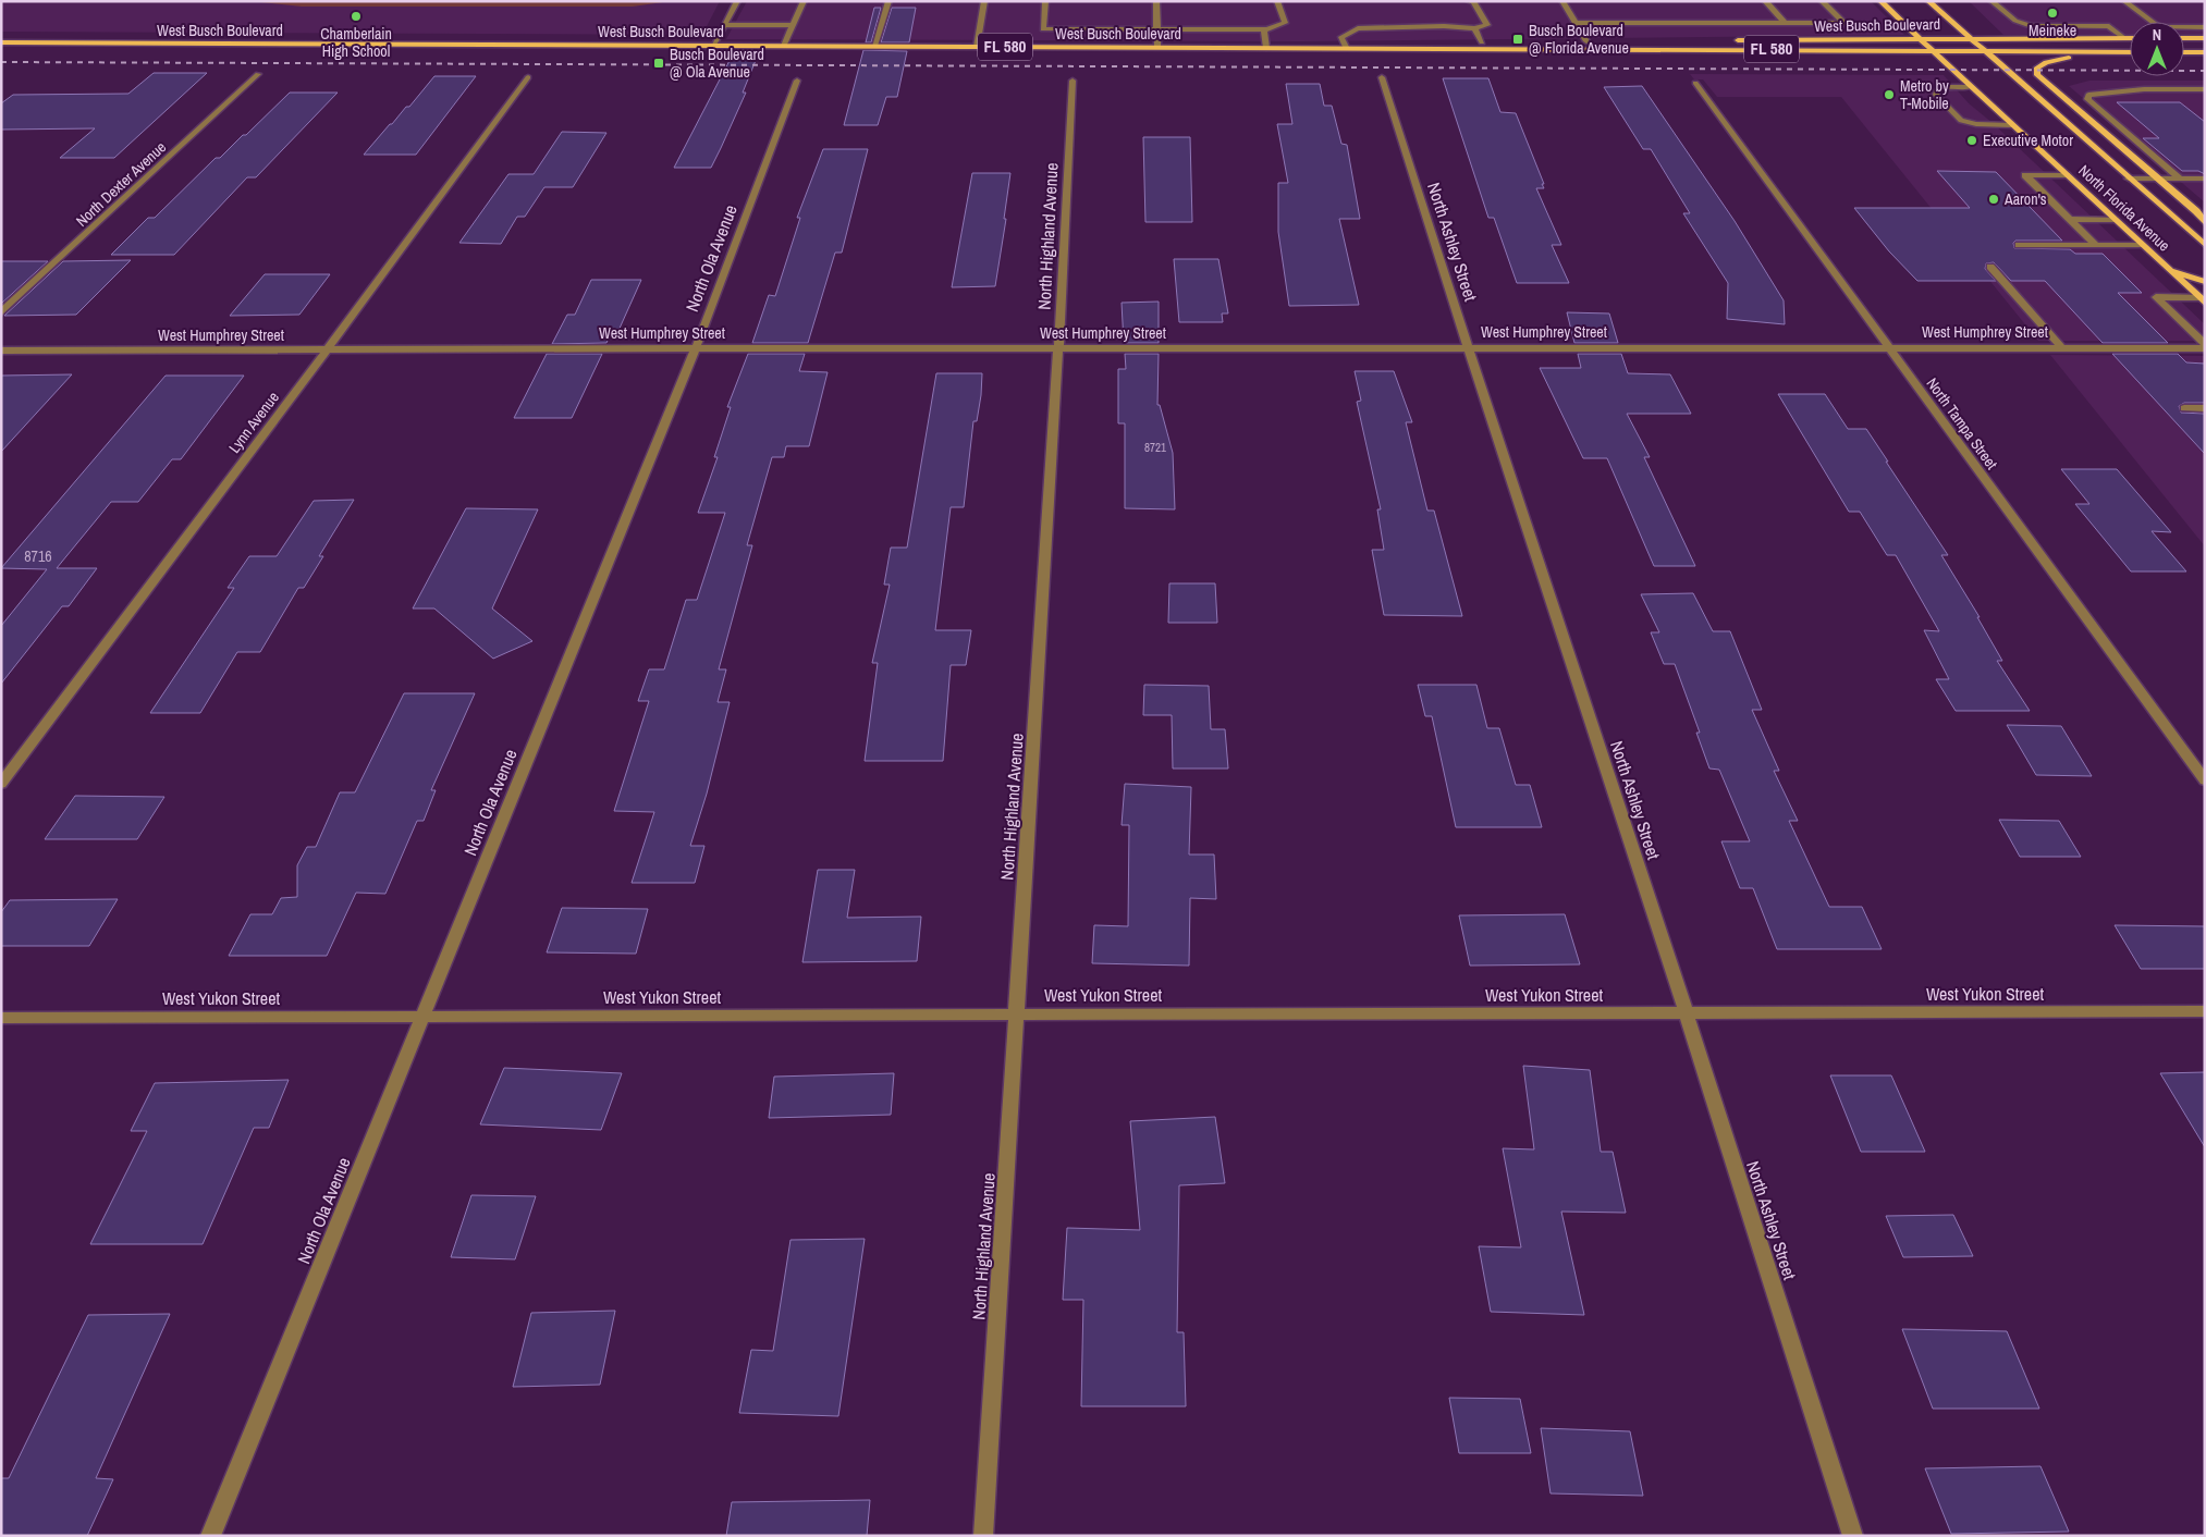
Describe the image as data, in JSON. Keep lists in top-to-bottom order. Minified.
{"streets":{"main road":["West Busch Boulevard","FL 580","North Florida Avenue"],"street":["North Dexter Avenue","North Highland Avenue","North Ashley Street","North Ola Avenue","West Humphrey Street","Lynn Avenue","North Tampa Street","West Yukon Street"]},"crossings":[["West Busch Boulevard","FL 580"],["West Busch Boulevard","North Florida Avenue"],["FL 580","North Florida Avenue"],["North Highland Avenue","West Humphrey Street"],["North Highland Avenue","West Yukon Street"],["North Ashley Street","West Humphrey Street"],["North Ashley Street","West Yukon Street"],["North Ola Avenue","West Humphrey Street"],["North Ola Avenue","West Yukon Street"],["West Humphrey Street","Lynn Avenue"],["West Humphrey Street","North Tampa Street"]],"places":{"other":["Meineke","Chamberlain High School","Metro by T-Mobile","Executive Motor","Aaron's"],"transit":["Busch Boulevard @ Florida Avenue","Busch Boulevard @ Ola Avenue"]},"house_numbers":["8721","8716"],"north":"top"}
